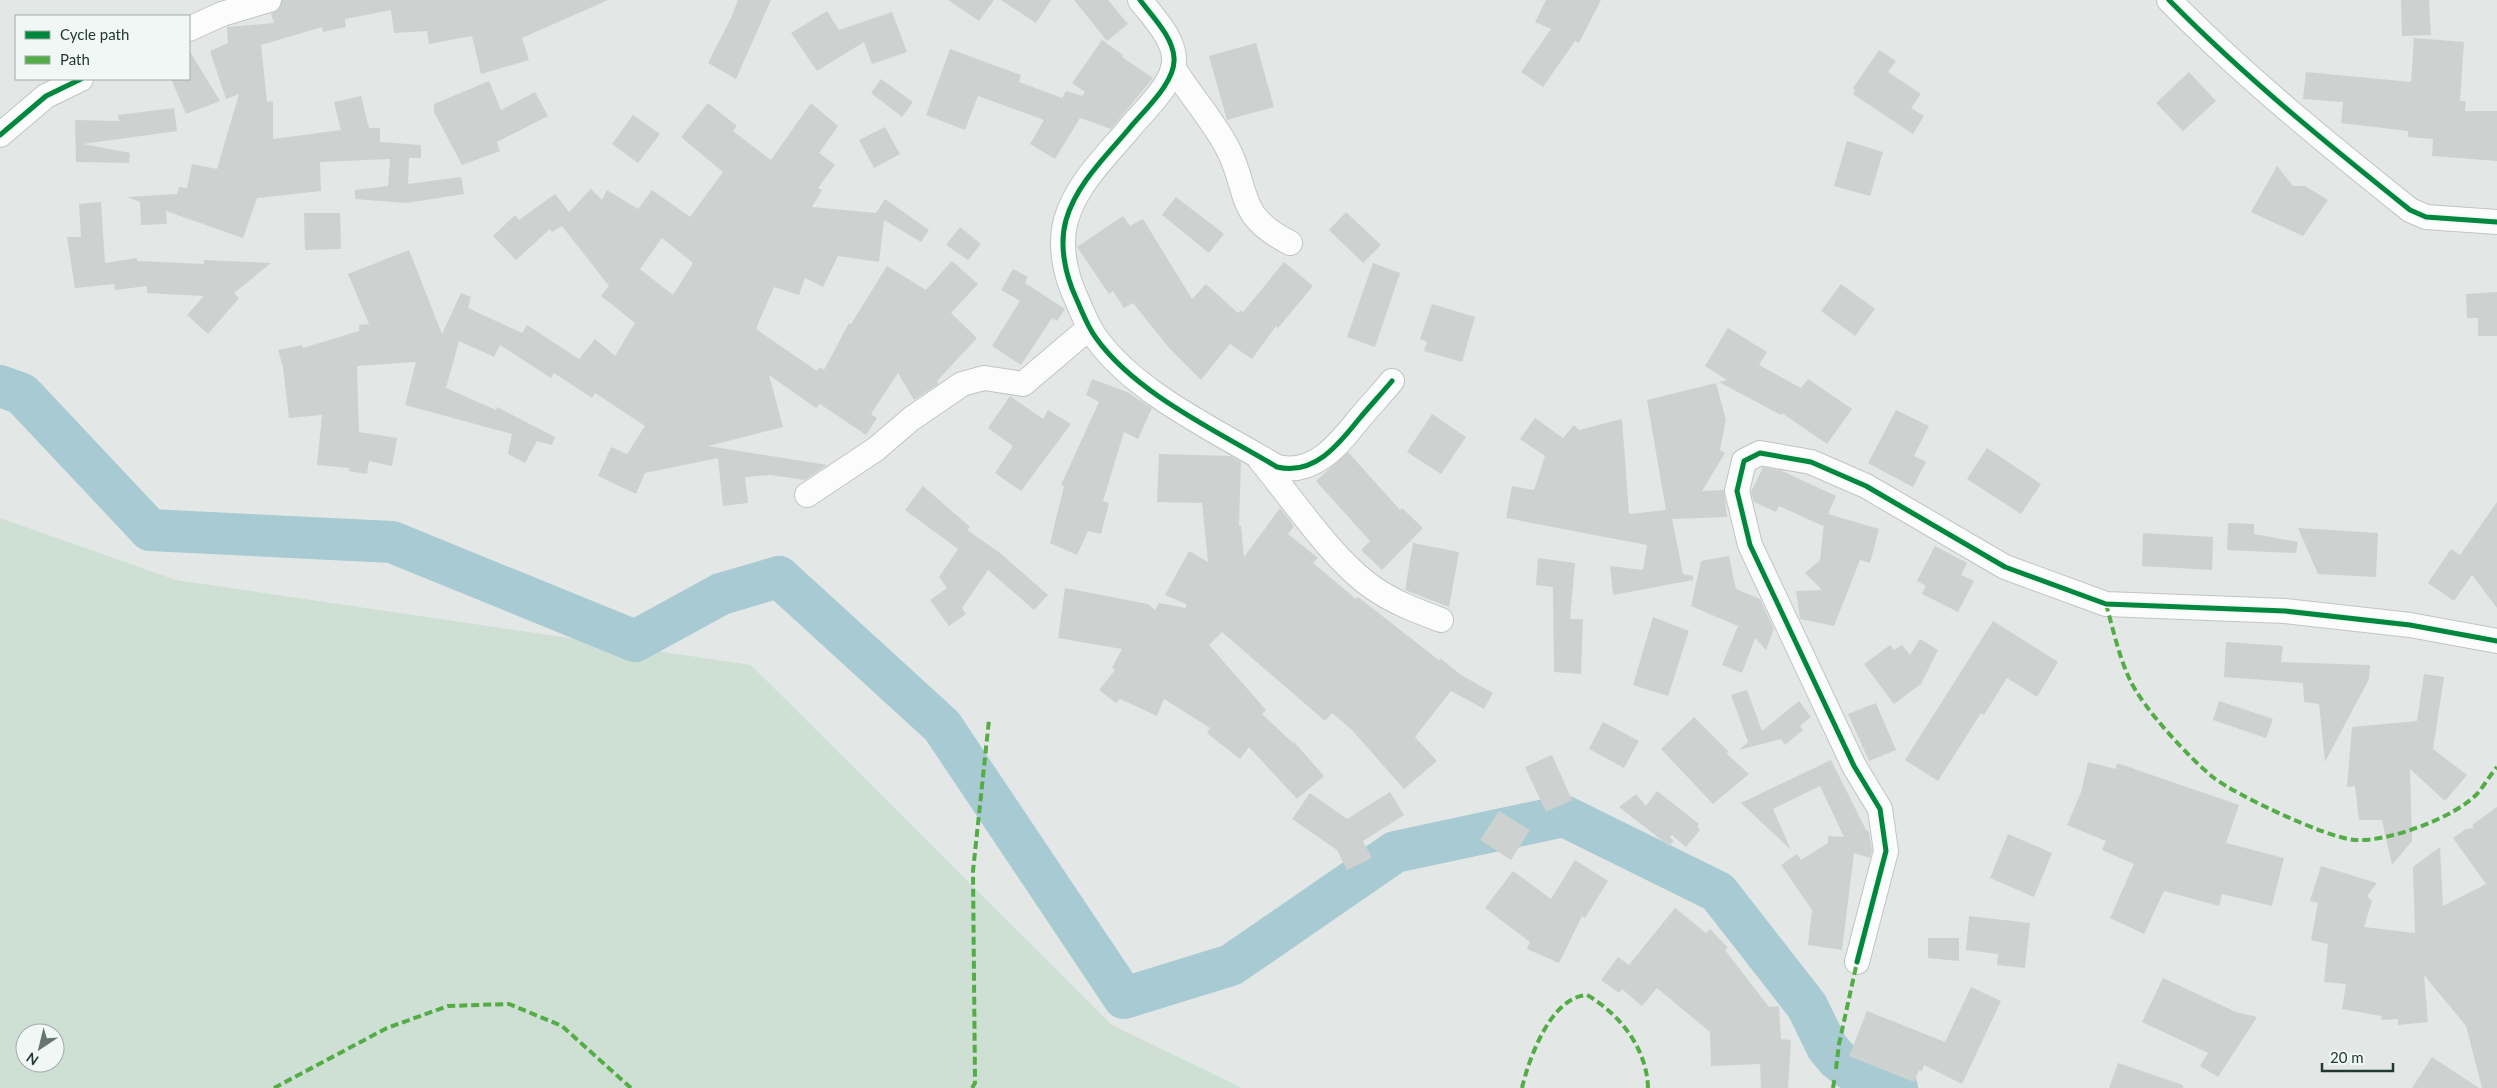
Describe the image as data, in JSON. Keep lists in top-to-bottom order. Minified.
{"legend":["Cycle path","Path"],"scale_bar":"20 m","north":"bottom left"}
